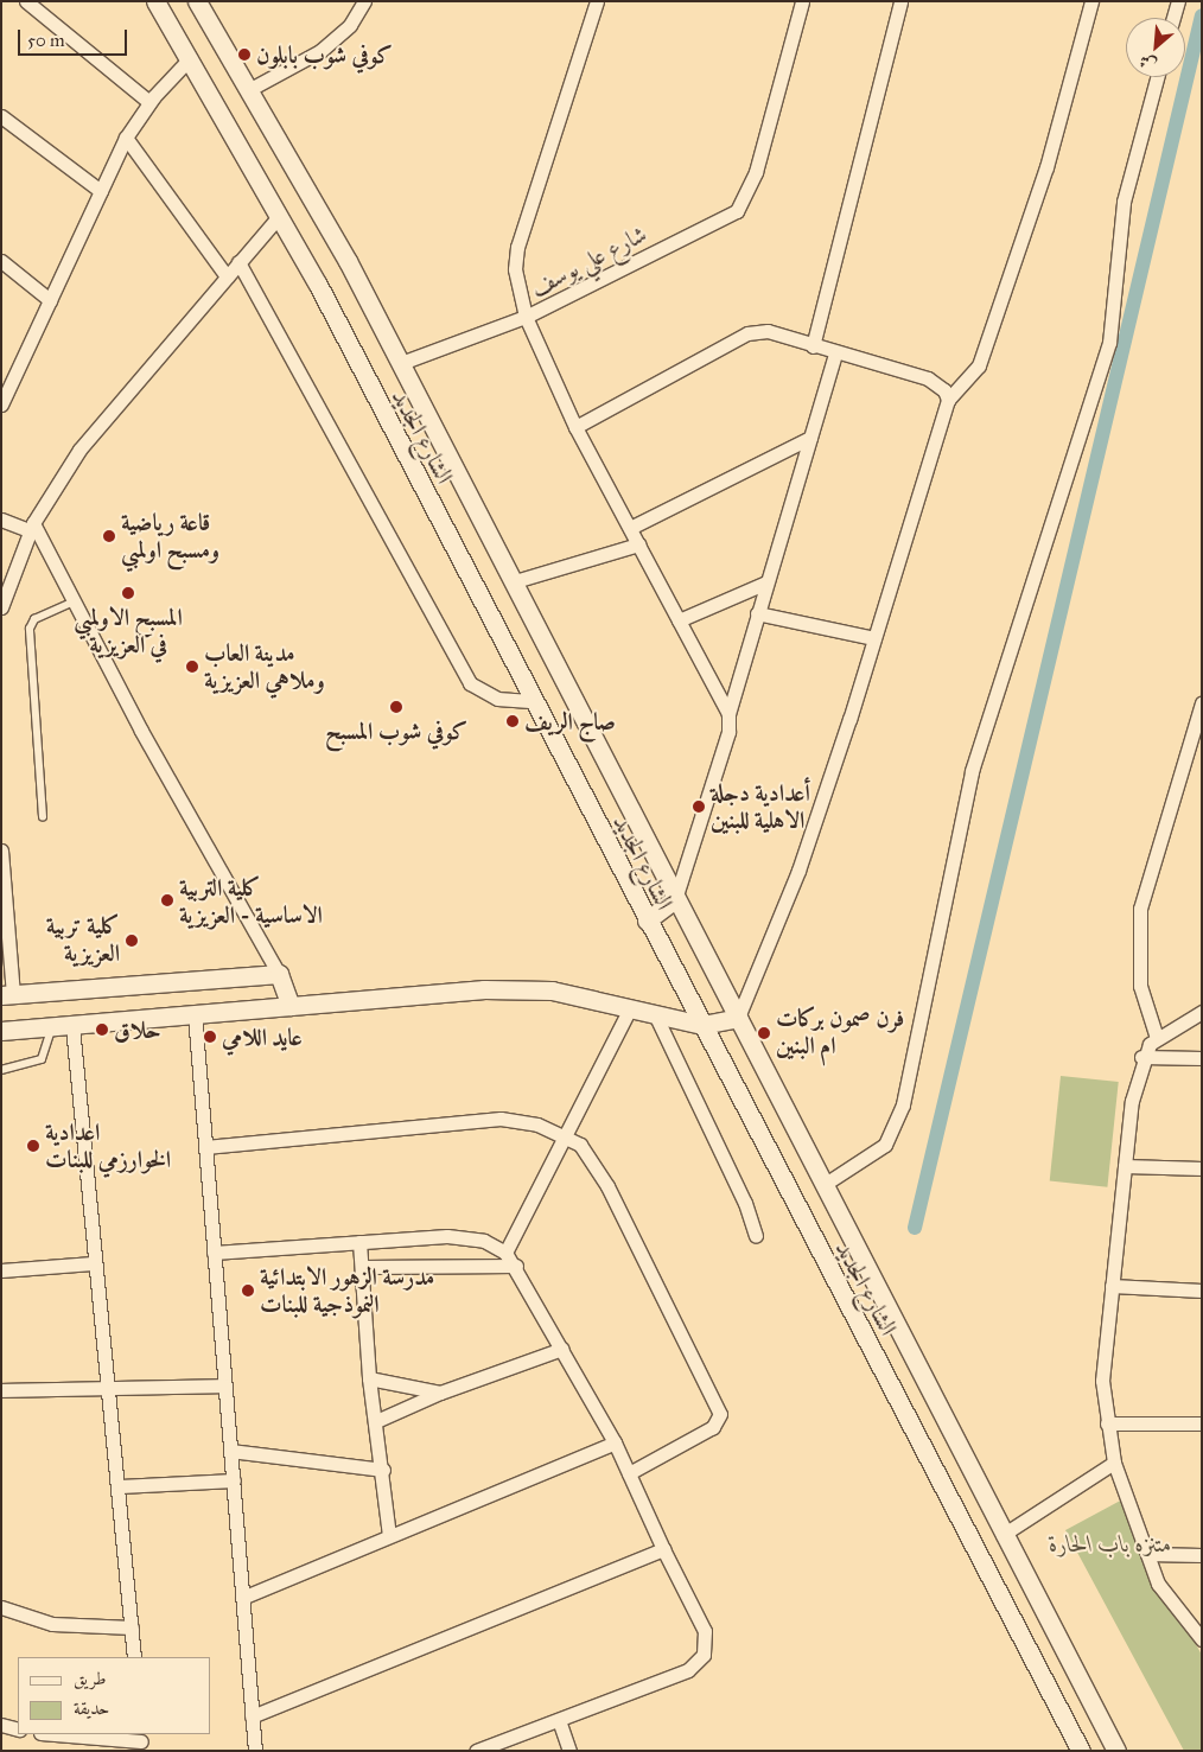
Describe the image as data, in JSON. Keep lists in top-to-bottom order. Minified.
{"streets":{"main road":["الشارع الجديد"],"street":["شارع علي يوسف"]},"parks":["متنزه باب الحارة"],"places":["كوفي شوب بابلون","قاعة رياضية ومسبح اولمبي","المسبح الاولمبي في العزيزية","مدينة العاب وملاهي العزيزية","كوفي شوب المسبح","صاج الريف","أعدادية دجلة الاهلية للبنين","كلية التربية الاساسية - العزيزية","كلية تربية العزيزية","حلاق","فرن صمون بركات ام البنين","عايد اللامي","اعدادية الخوارزمي للبنات","مدرسة الزهور الابتدائية النموذجية للبنات"],"legend":["طريق","حديقة"],"scale_bar":"50 m","north":"bottom left"}
